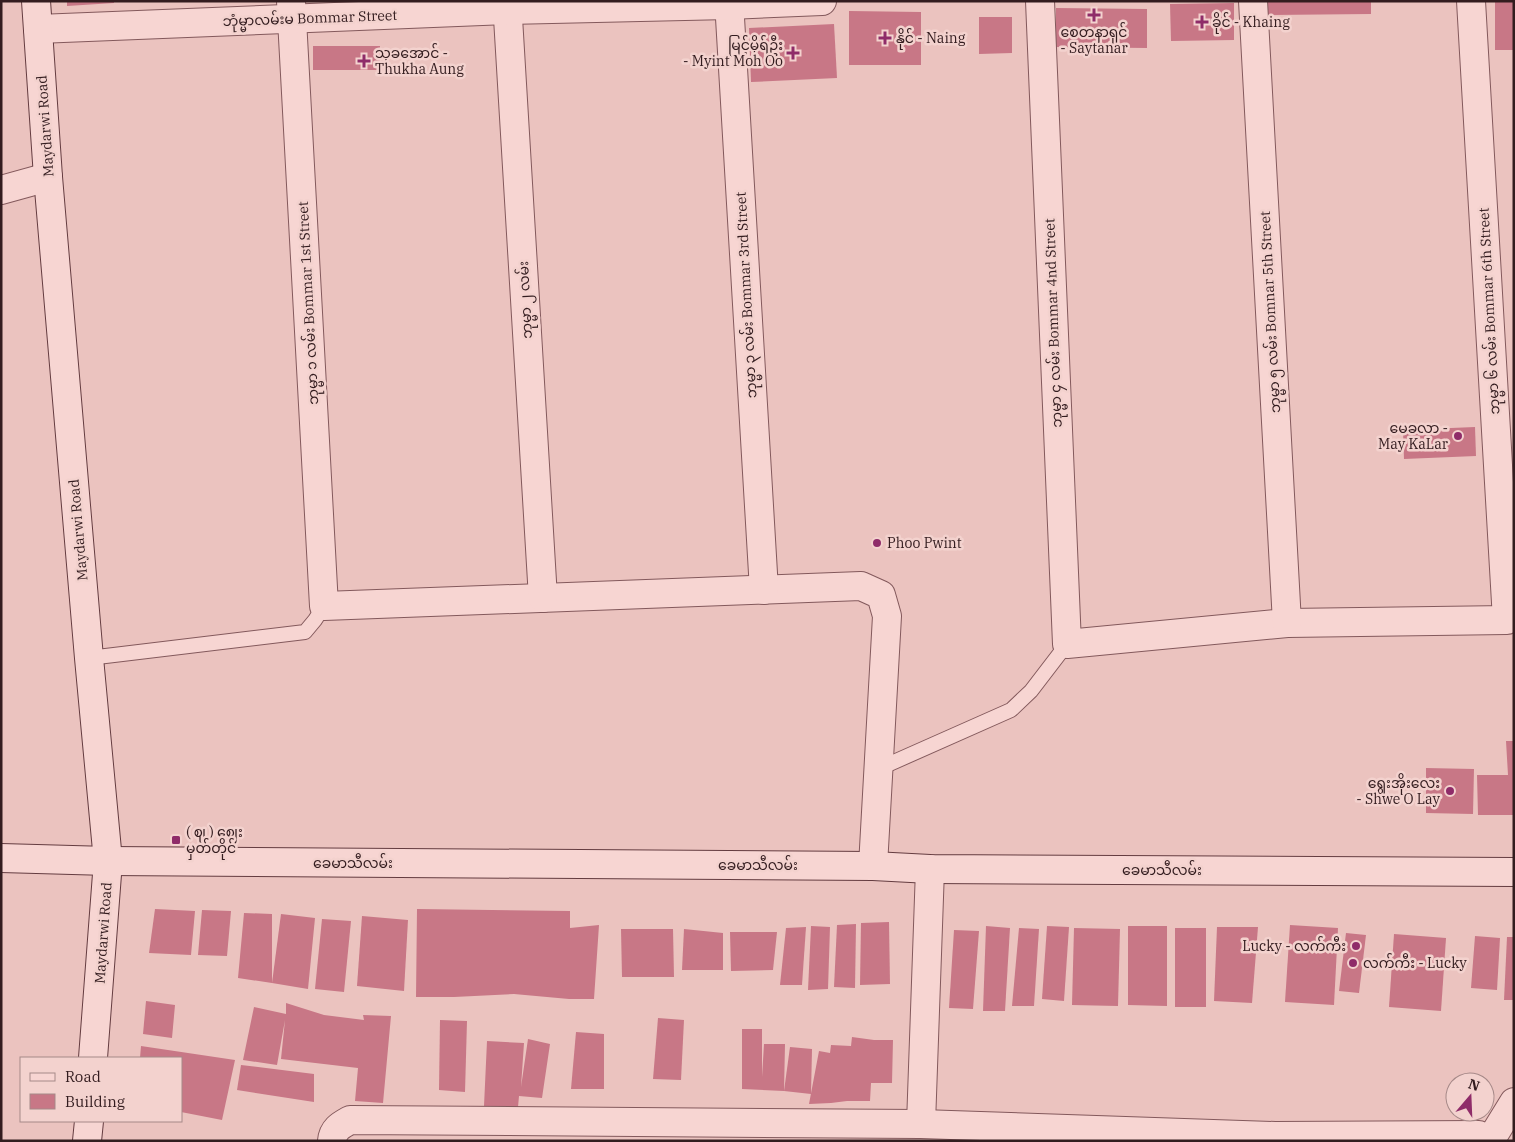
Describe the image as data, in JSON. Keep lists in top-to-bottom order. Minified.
{"streets":{"street":["ဘုံမ္မာလမ်းမ Bommar Street","Maydarwi Road","ဘုမ္မာ ၃ လမ်း Bommar 3rd Street","ဘုမ္မာ ၂ လမ်း","ဘုမ္မာ ၁ လမ်း Bommar 1st Street","ဘုမ္မာ ၆ လမ်း Bommar 6th Street","ဘုမ္မာ ၅ လမ်း Bomnar 5th Street","ဘုမ္မာ ၄ လမ်း Bommar 4nd Street","ခေမာသီလမ်း"]},"crossings":[["ဘုံမ္မာလမ်းမ Bommar Street","Maydarwi Road"],["ဘုံမ္မာလမ်းမ Bommar Street","ဘုမ္မာ ၃ လမ်း Bommar 3rd Street"],["ဘုံမ္မာလမ်းမ Bommar Street","ဘုမ္မာ ၂ လမ်း"],["ဘုံမ္မာလမ်းမ Bommar Street","ဘုမ္မာ ၁ လမ်း Bommar 1st Street"],["Maydarwi Road","ခေမာသီလမ်း"]],"places":{"health":["စေတနာရှင် - Saytanar","ခိုင် - Khaing","နိုင် - Naing","မြင့်မိုရ်ဦး - Myint Moh Oo","သုခအောင် - Thukha Aung"],"other":["မေခလာ - May KaLar","Phoo Pwint","ရွှေးအိုးလေး - Shwe O Lay","Lucky - လက်ကီး","လက်ကီး - Lucky"],"transit":["( ဈ ) ဈေး မှတ်တိုင်"]},"legend":["Road","Building"],"north":"top"}
